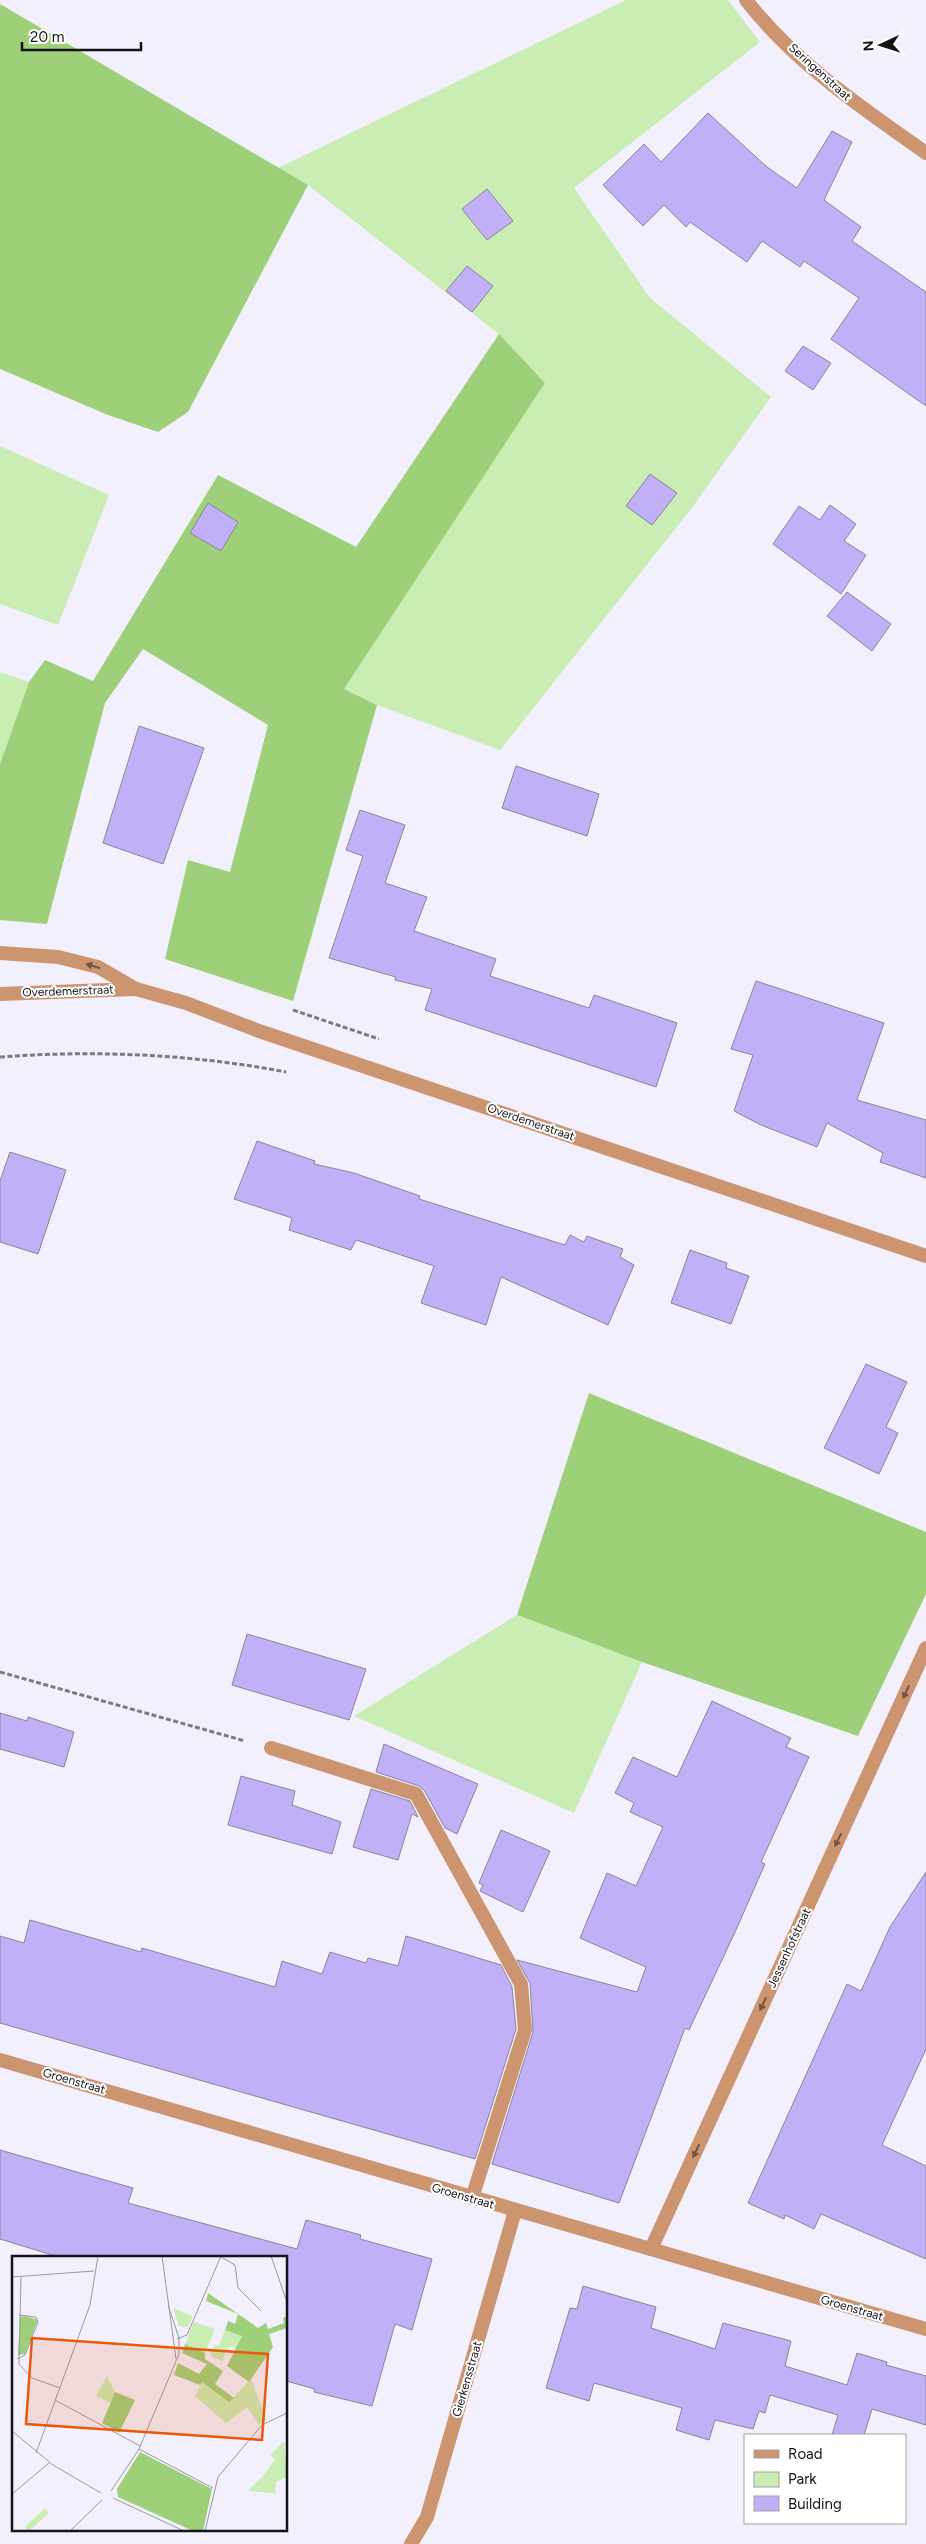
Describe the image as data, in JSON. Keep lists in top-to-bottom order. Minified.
{"streets":{"street":["Seringenstraat","Overdemerstraat","Jessenhofstraat","Groenstraat","Gierkensstraat"]},"crossings":[["Jessenhofstraat","Groenstraat"],["Groenstraat","Gierkensstraat"]],"one_way":["Jessenhofstraat"],"legend":["Road","Park","Building"],"scale_bar":"20 m","north":"left"}
